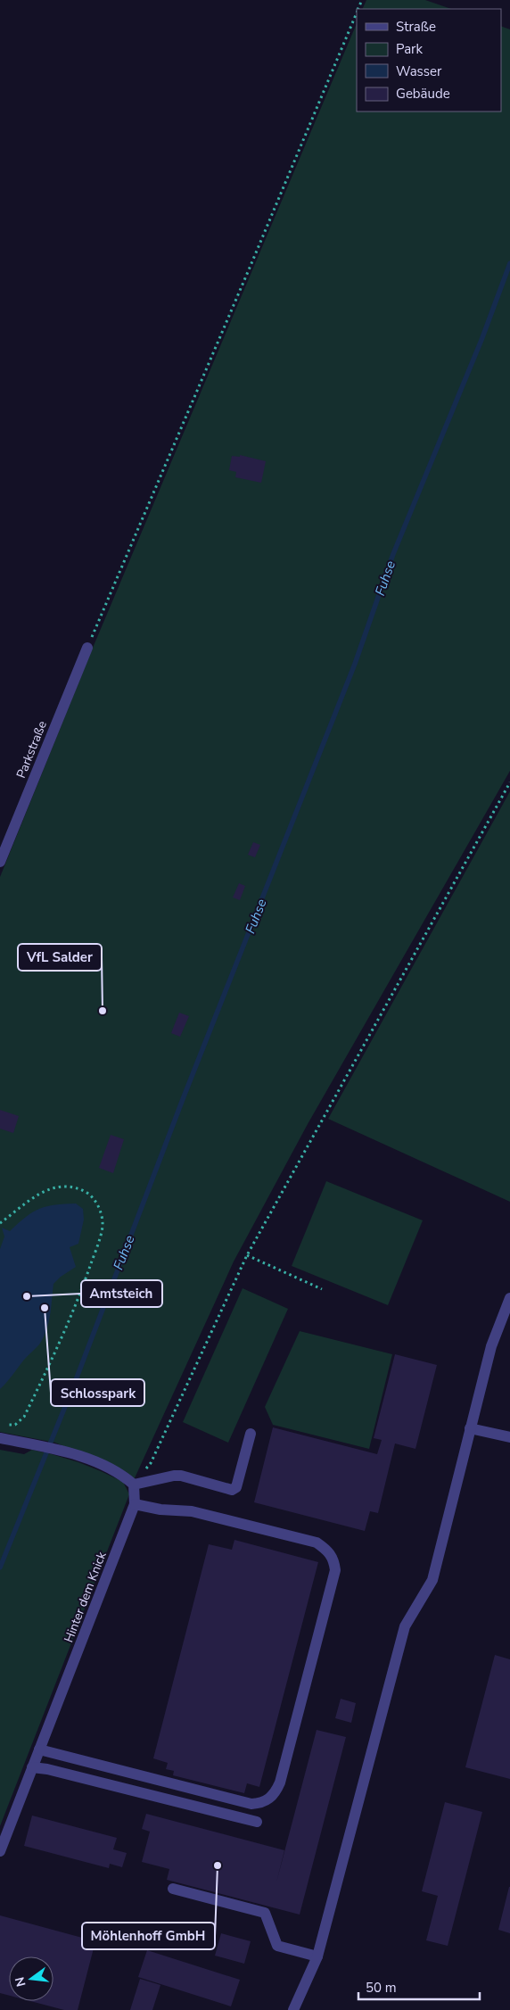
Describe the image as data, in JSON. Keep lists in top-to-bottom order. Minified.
{"streets":{"street":["Parkstraße","Hinter dem Knick"]},"water":["Fuhse"],"places":["VfL Salder","Amtsteich","Schlosspark","Möhlenhoff GmbH"],"legend":["Straße","Park","Wasser","Gebäude"],"scale_bar":"50 m","north":"left"}
